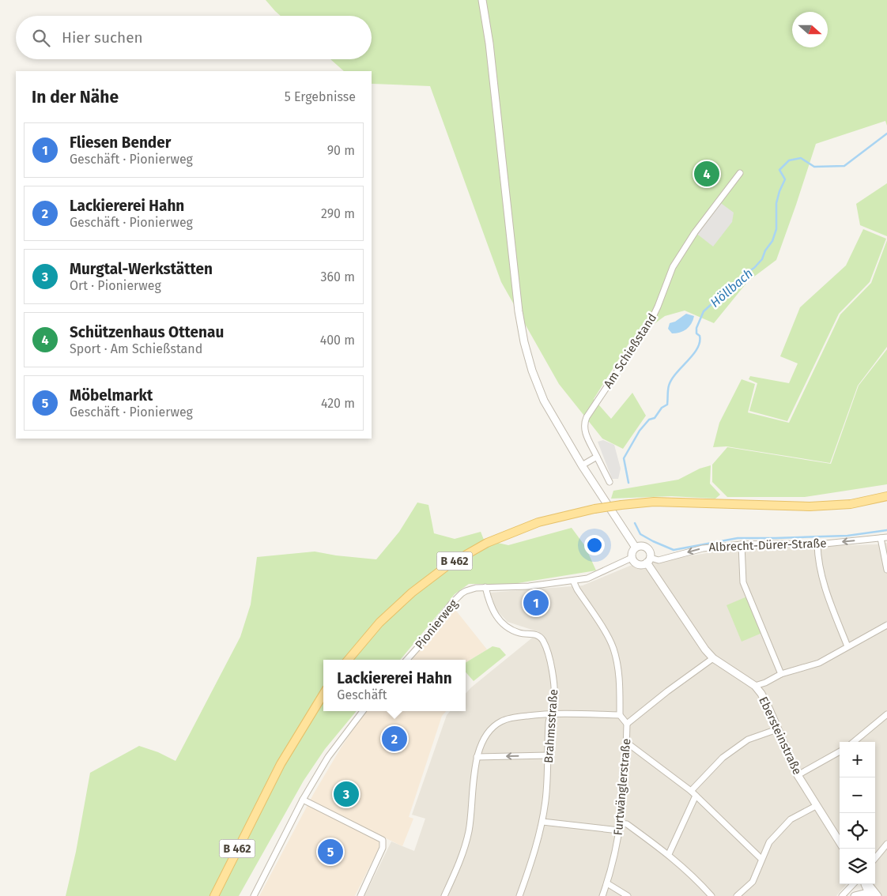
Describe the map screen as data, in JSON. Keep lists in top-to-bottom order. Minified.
{"streets":{"main road":["B 462"],"street":["Am Schießstand","Albrecht-Dürer-Straße","Pionierweg","Brahmsstraße","Ebersteinstraße","Furtwänglerstraße"]},"crossings":[["Albrecht-Dürer-Straße","Pionierweg"],["Albrecht-Dürer-Straße","Ebersteinstraße"],["Pionierweg","Brahmsstraße"],["Pionierweg","Ebersteinstraße"]],"one_way":["Albrecht-Dürer-Straße"],"water":["Höllbach"],"north":"right","page":{"search":"Hier suchen","heading":["In der Nähe","5 Ergebnisse"],"list":[{"mark":"1","name":"Fliesen Bender","note":"Geschäft · Pionierweg","value":"90 m"},{"mark":"2","name":"Lackiererei Hahn","note":"Geschäft · Pionierweg","value":"290 m"},{"mark":"3","name":"Murgtal-Werkstätten","note":"Ort · Pionierweg","value":"360 m"},{"mark":"4","name":"Schützenhaus Ottenau","note":"Sport · Am Schießstand","value":"400 m"},{"mark":"5","name":"Möbelmarkt","note":"Geschäft · Pionierweg","value":"420 m"}],"pins":["4","1","2","3","5"],"popup":["Lackiererei Hahn","Geschäft"],"map_buttons":["+","−"]}}
